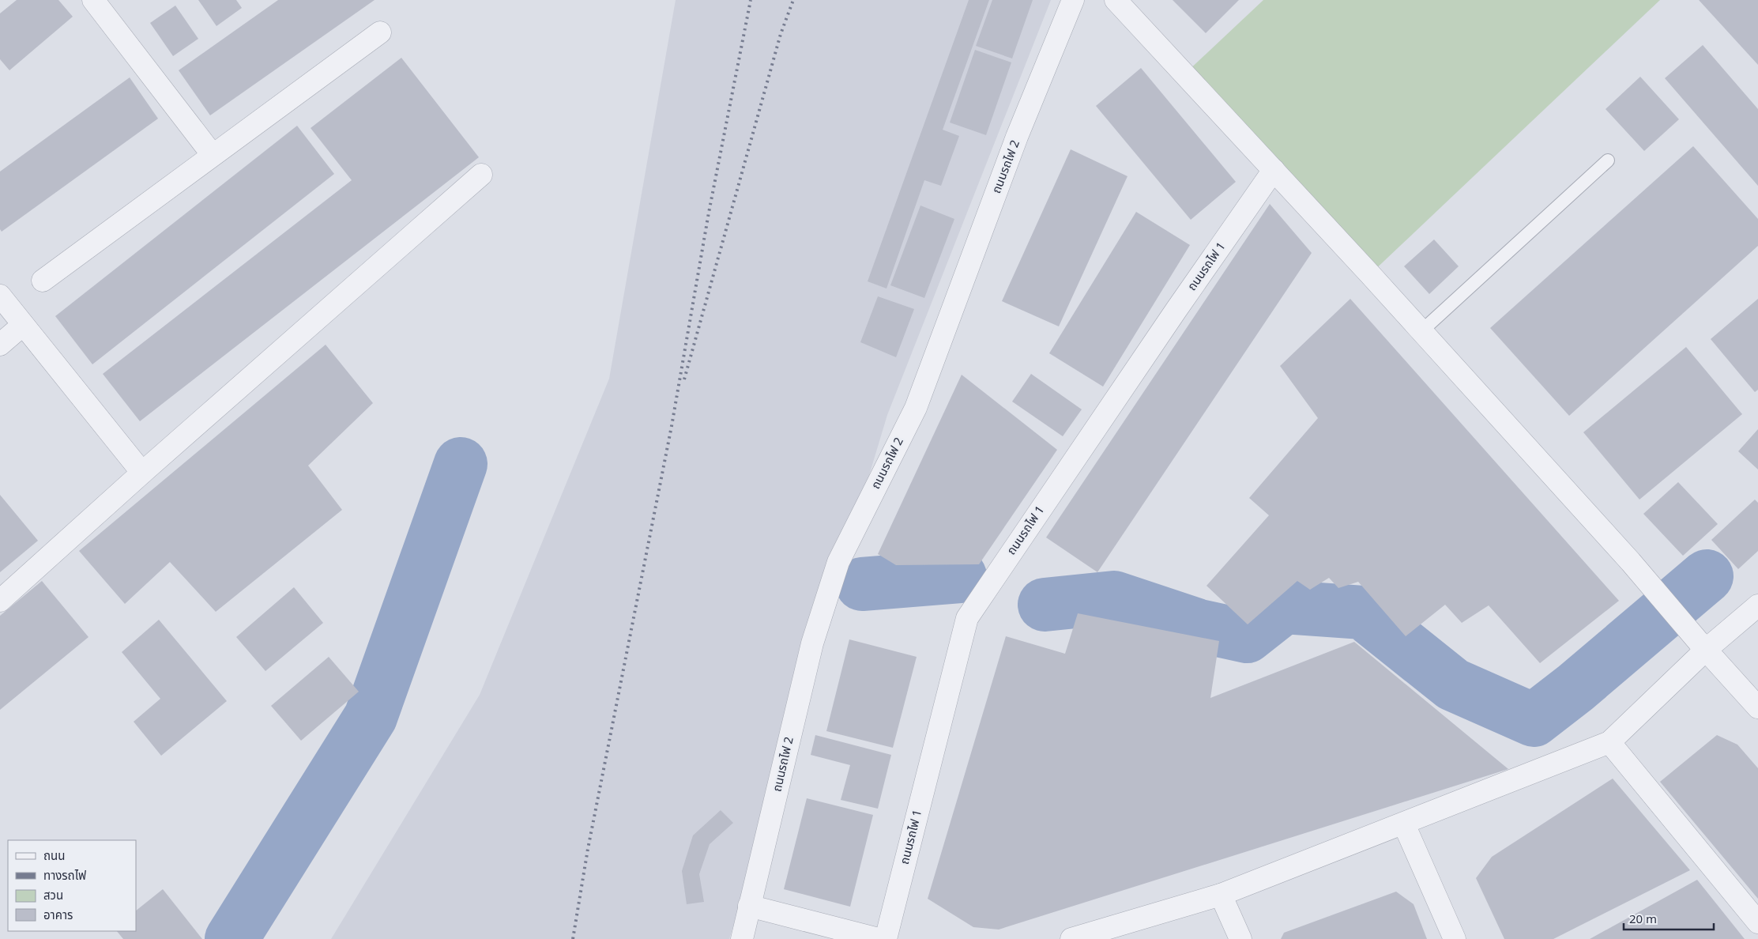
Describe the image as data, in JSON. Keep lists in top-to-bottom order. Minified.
{"streets":{"street":["ถนนรถไฟ 2","ถนนรถไฟ 1"]},"legend":["ถนน","ทางรถไฟ","สวน","อาคาร"],"scale_bar":"20 m"}
